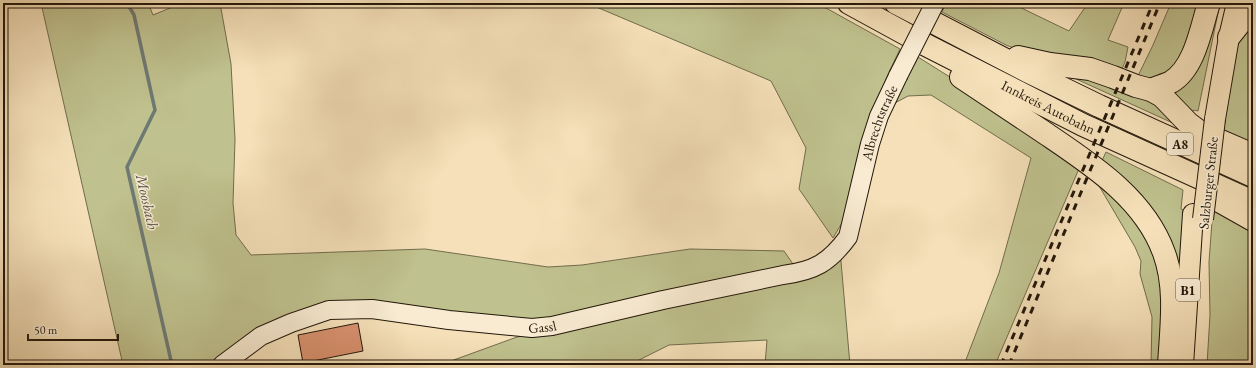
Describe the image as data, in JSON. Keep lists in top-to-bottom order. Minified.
{"streets":{"highway":["Innkreis Autobahn","A8"],"main road":["Salzburger Straße","B1"],"street":["Albrechtstraße","Gassl"]},"crossings":[["Albrechtstraße","Gassl"]],"water":["Moosbach"],"scale_bar":"50 m"}
